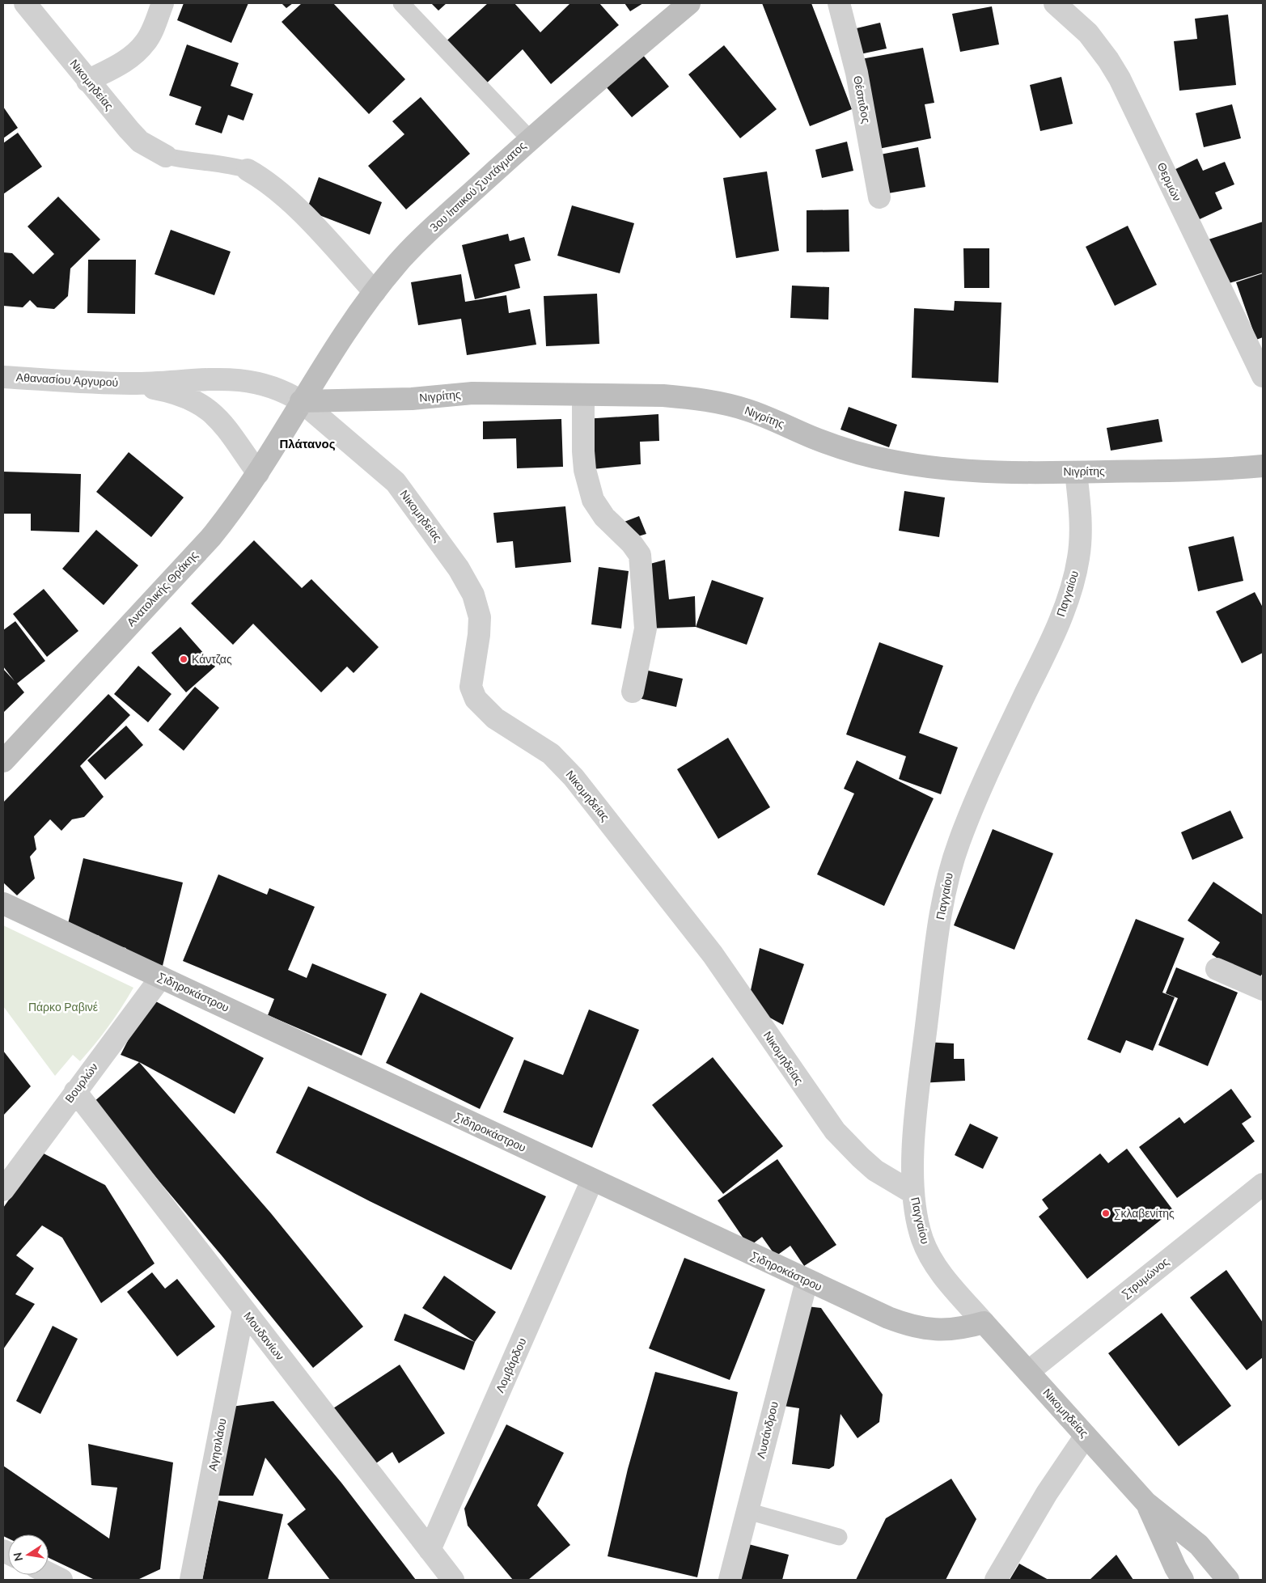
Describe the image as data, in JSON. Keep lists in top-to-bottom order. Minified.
{"streets":{"street":["Νικομηδείας","Θέσπιδος","Θερμών","3ου Ιππικού Συντάγματος","Αθανασίου Αργυρού","Νιγρίτης","Ανατολικής Θράκης","Παγγαίου","Σιδηροκάστρου","Βουρλών","Στρυμώνος","Μουδανίων","Λομβάρδου","Λυσάνδρου","Αγησιλάου"]},"crossings":[["Νικομηδείας","3ου Ιππικού Συντάγματος"],["Νικομηδείας","Αθανασίου Αργυρού"],["Νικομηδείας","Νιγρίτης"],["Νικομηδείας","Ανατολικής Θράκης"],["Νικομηδείας","Παγγαίου"],["Νικομηδείας","Σιδηροκάστρου"],["Νικομηδείας","Στρυμώνος"],["3ου Ιππικού Συντάγματος","Αθανασίου Αργυρού"],["3ου Ιππικού Συντάγματος","Νιγρίτης"],["3ου Ιππικού Συντάγματος","Ανατολικής Θράκης"],["Αθανασίου Αργυρού","Νιγρίτης"],["Αθανασίου Αργυρού","Ανατολικής Θράκης"],["Νιγρίτης","Ανατολικής Θράκης"],["Νιγρίτης","Παγγαίου"],["Παγγαίου","Σιδηροκάστρου"],["Σιδηροκάστρου","Βουρλών"],["Σιδηροκάστρου","Λομβάρδου"],["Σιδηροκάστρου","Λυσάνδρου"],["Βουρλών","Μουδανίων"],["Μουδανίων","Λομβάρδου"],["Μουδανίων","Αγησιλάου"]],"districts":["Πλάτανος"],"parks":["Πάρκο Ραβινέ"],"places":["Κάντζας","Σκλαβενίτης"],"north":"left"}
